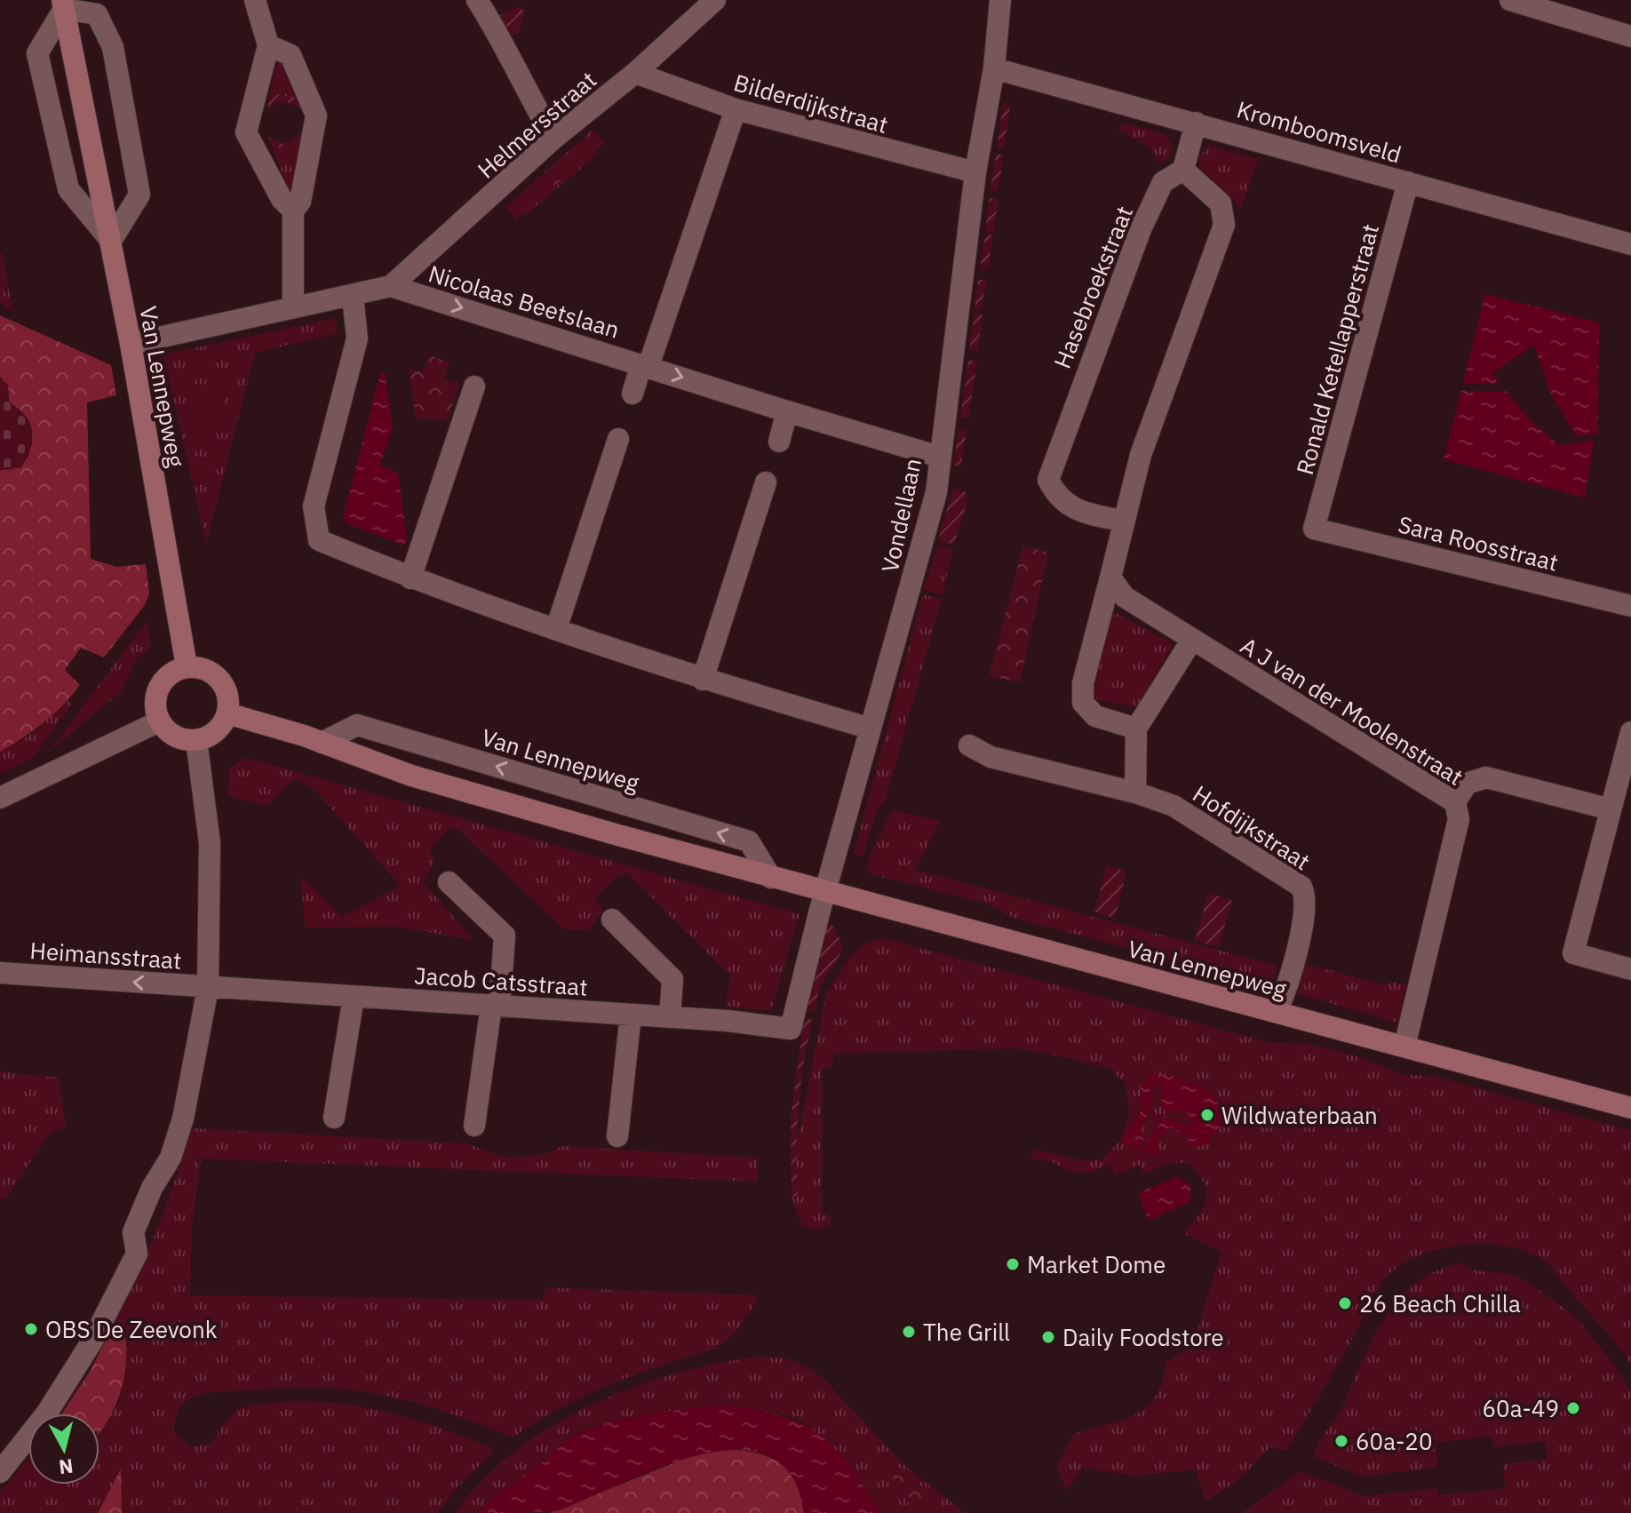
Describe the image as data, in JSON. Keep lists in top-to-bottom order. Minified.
{"streets":{"main road":["Van Lennepweg"],"street":["Bilderdijkstraat","Helmersstraat","Kromboomsveld","Hasebroekstraat","Nicolaas Beetslaan","Ronald Ketellapperstraat","Vondellaan","Sara Roosstraat","A J van der Moolenstraat","Hofdijkstraat","Heimansstraat","Jacob Catsstraat"]},"crossings":[["Bilderdijkstraat","Helmersstraat"],["Bilderdijkstraat","Vondellaan"],["Helmersstraat","Nicolaas Beetslaan"],["Kromboomsveld","Ronald Ketellapperstraat"],["Kromboomsveld","Vondellaan"],["Nicolaas Beetslaan","Vondellaan"],["Ronald Ketellapperstraat","Sara Roosstraat"],["Van Lennepweg","Vondellaan"],["Van Lennepweg","A J van der Moolenstraat"],["Van Lennepweg","Hofdijkstraat"],["Vondellaan","Jacob Catsstraat"],["Heimansstraat","Jacob Catsstraat"]],"one_way":["Nicolaas Beetslaan","Heimansstraat"],"places":["Wildwaterbaan","Market Dome","26 Beach Chilla","OBS De Zeevonk","The Grill","Daily Foodstore","60a-49","60a-20"],"north":"bottom"}
